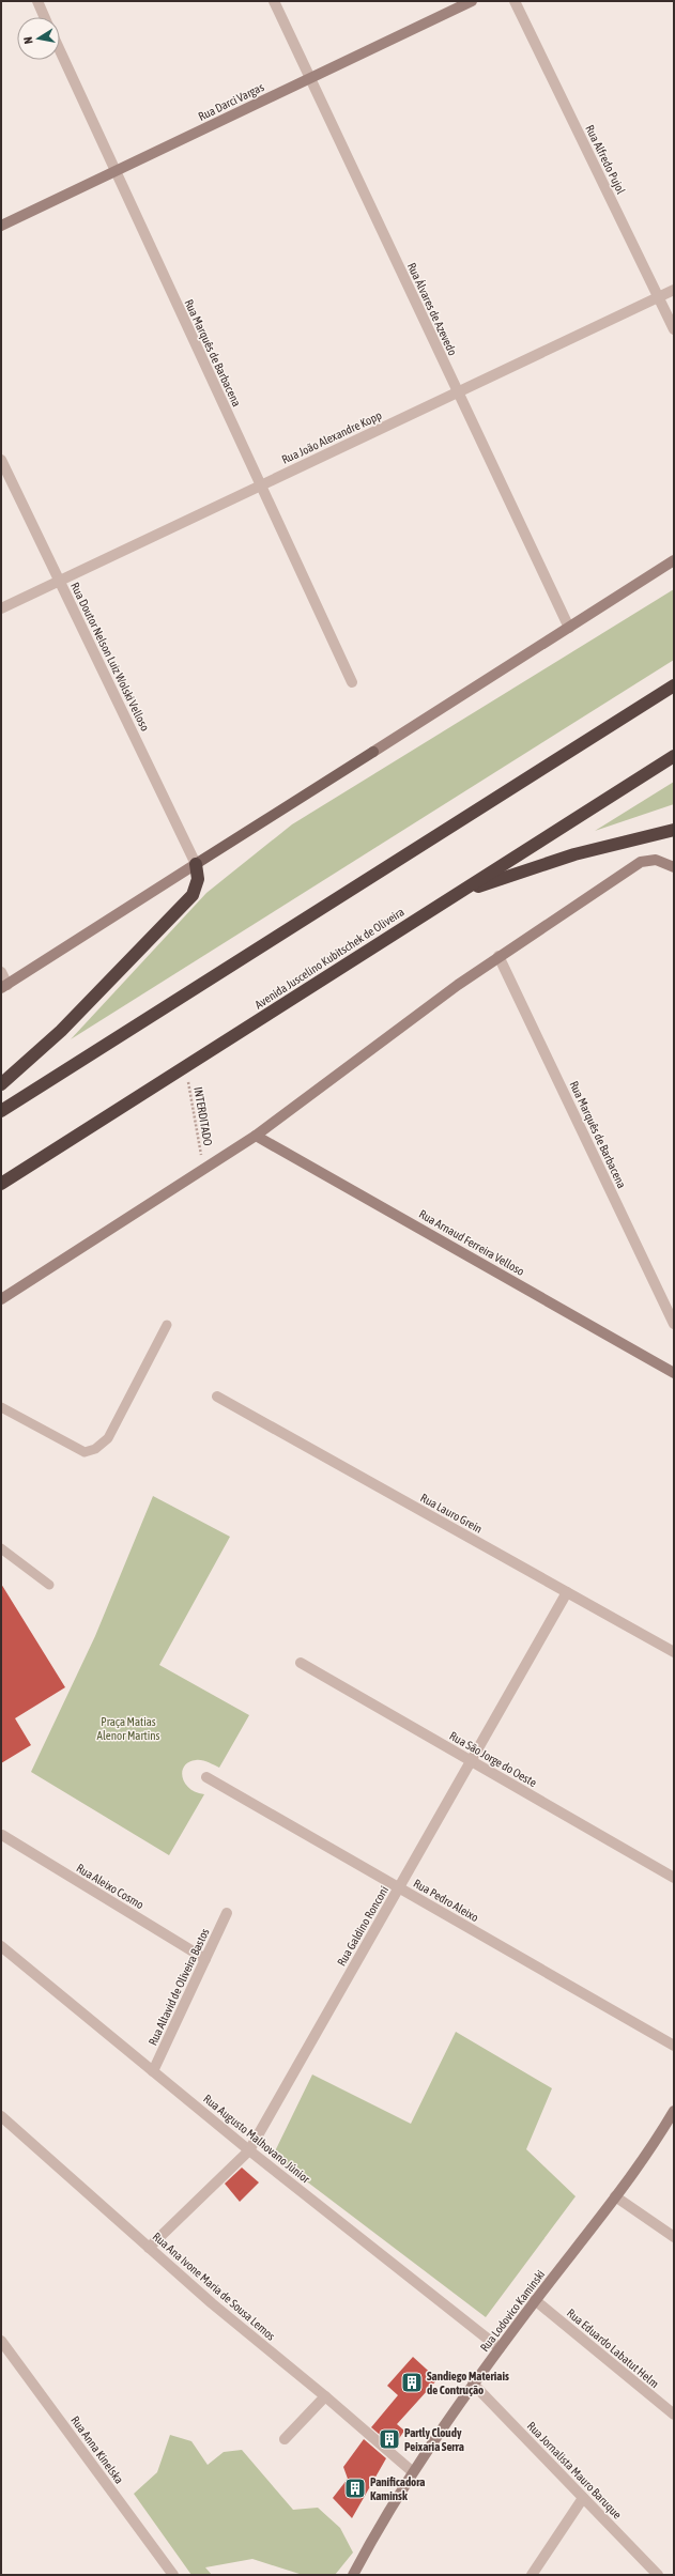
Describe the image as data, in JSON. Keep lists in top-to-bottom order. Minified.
{"streets":{"highway":["Avenida Juscelino Kubitschek de Oliveira"],"street":["Rua Darci Vargas","Rua Alfredo Pujol","Rua Álvares de Azevedo","Rua Marquês de Barbacena","Rua João Alexandre Kopp","Rua Doutor Nelson Luiz Wolski Velloso","Rua Arnaud Ferreira Velloso","Rua Lauro Grein","Rua São Jorge do Oeste","Rua Aleixo Cosmo","Rua Pedro Aleixo","Rua Galdino Ronconi","Rua Altavid de Oliveira Bastos","Rua Augusto Malhovano Júnior","Rua Ana Ivone Maria de Sousa Lemos","Rua Lodovico Kaminski","Rua Eduardo Labatut Helm","Rua Anna Kinelska","Rua Jornalista Mauro Baruque"],"path":["INTERDITADO"]},"crossings":[["Rua Darci Vargas","Rua Álvares de Azevedo"],["Rua Darci Vargas","Rua Marquês de Barbacena"],["Rua Alfredo Pujol","Rua João Alexandre Kopp"],["Rua Álvares de Azevedo","Rua João Alexandre Kopp"],["Rua Marquês de Barbacena","Rua João Alexandre Kopp"],["Rua João Alexandre Kopp","Rua Doutor Nelson Luiz Wolski Velloso"],["Avenida Juscelino Kubitschek de Oliveira","INTERDITADO"],["Rua Lauro Grein","Rua Galdino Ronconi"],["Rua São Jorge do Oeste","Rua Galdino Ronconi"],["Rua Aleixo Cosmo","Rua Altavid de Oliveira Bastos"],["Rua Pedro Aleixo","Rua Galdino Ronconi"],["Rua Galdino Ronconi","Rua Augusto Malhovano Júnior"],["Rua Galdino Ronconi","Rua Ana Ivone Maria de Sousa Lemos"],["Rua Altavid de Oliveira Bastos","Rua Augusto Malhovano Júnior"],["Rua Augusto Malhovano Júnior","Rua Lodovico Kaminski"],["Rua Ana Ivone Maria de Sousa Lemos","Rua Lodovico Kaminski"],["Rua Lodovico Kaminski","Rua Eduardo Labatut Helm"],["Rua Lodovico Kaminski","Rua Jornalista Mauro Baruque"]],"parks":["Praça Matias Alenor Martins"],"places":{"building":["Sandiego Materiais de Contrução","Partly Cloudy Peixaria Serra","Panificadora Kaminsk"]},"north":"left"}
